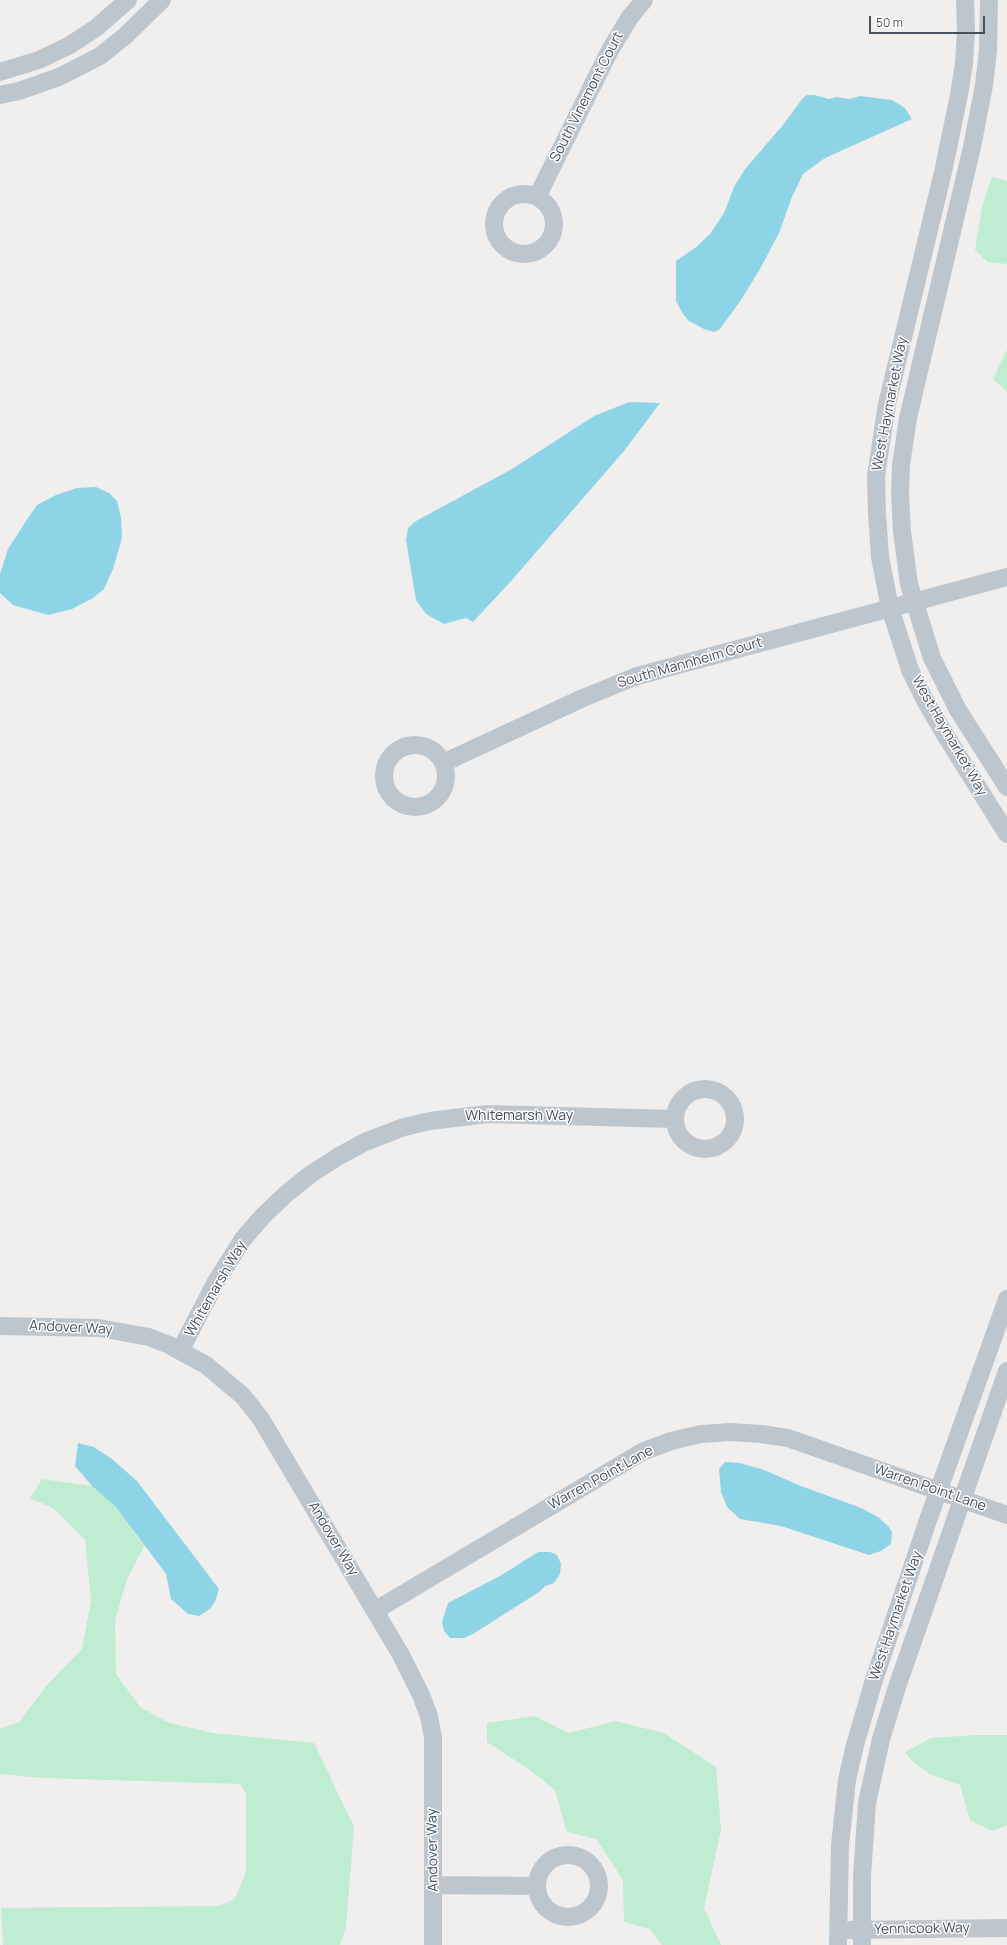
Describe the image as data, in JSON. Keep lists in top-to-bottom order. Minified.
{"streets":{"street":["South Vinemont Court","West Haymarket Way","South Mannheim Court","Whitemarsh Way","Andover Way","Warren Point Lane","Yennicook Way"]},"crossings":[["West Haymarket Way","South Mannheim Court"],["West Haymarket Way","Warren Point Lane"],["West Haymarket Way","Yennicook Way"],["Whitemarsh Way","Andover Way"],["Andover Way","Warren Point Lane"]],"scale_bar":"50 m"}
